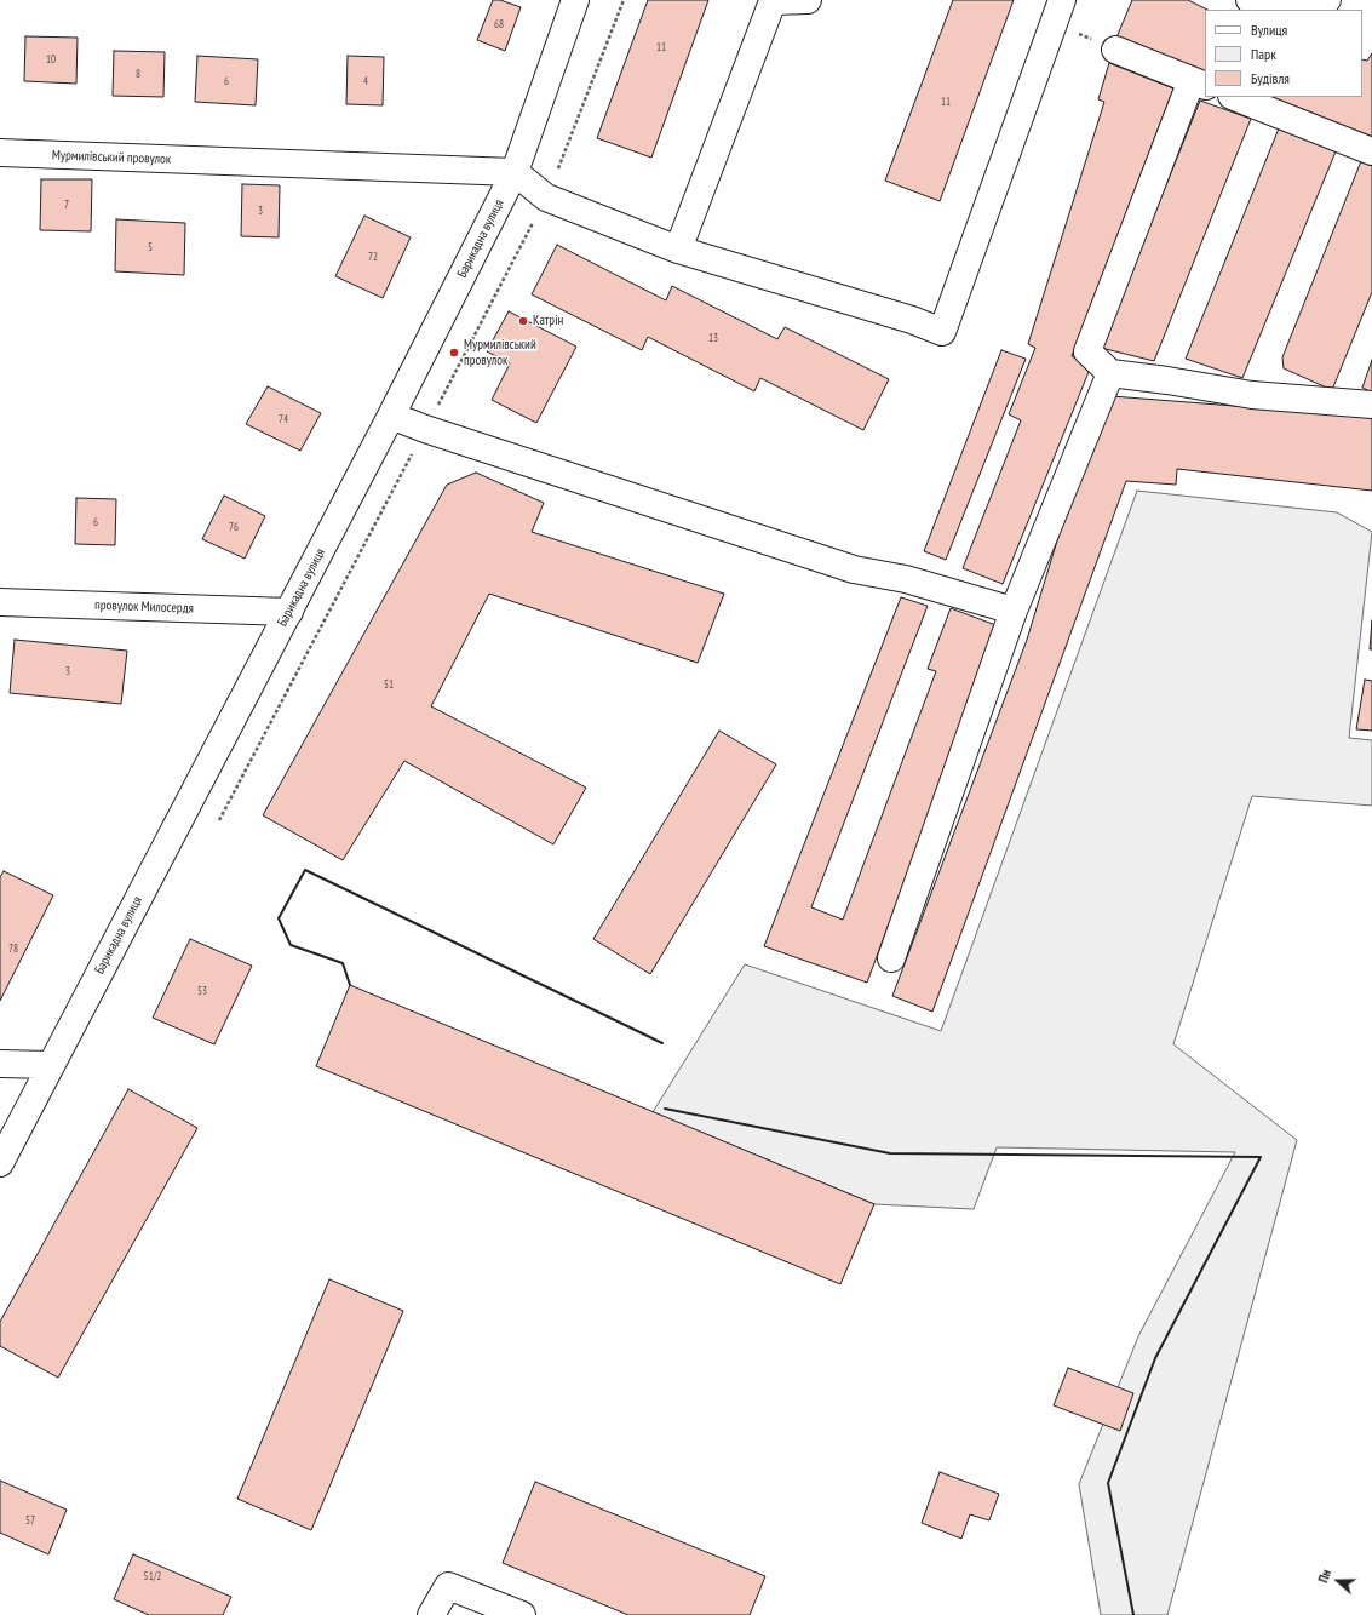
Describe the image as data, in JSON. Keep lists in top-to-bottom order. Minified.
{"streets":{"street":["Мурмилівський провулок","Барикадна вулиця","провулок Милосердя"]},"crossings":[["Мурмилівський провулок","Барикадна вулиця"],["Барикадна вулиця","провулок Милосердя"]],"places":["Катрін","Мурмилівський провулок"],"house_numbers":["68","11","10","8","6","4","11","7","3","5","72","13","74","6","76","3","51","78","53","57","51/2"],"legend":["Вулиця","Парк","Будівля"],"north":"left"}
